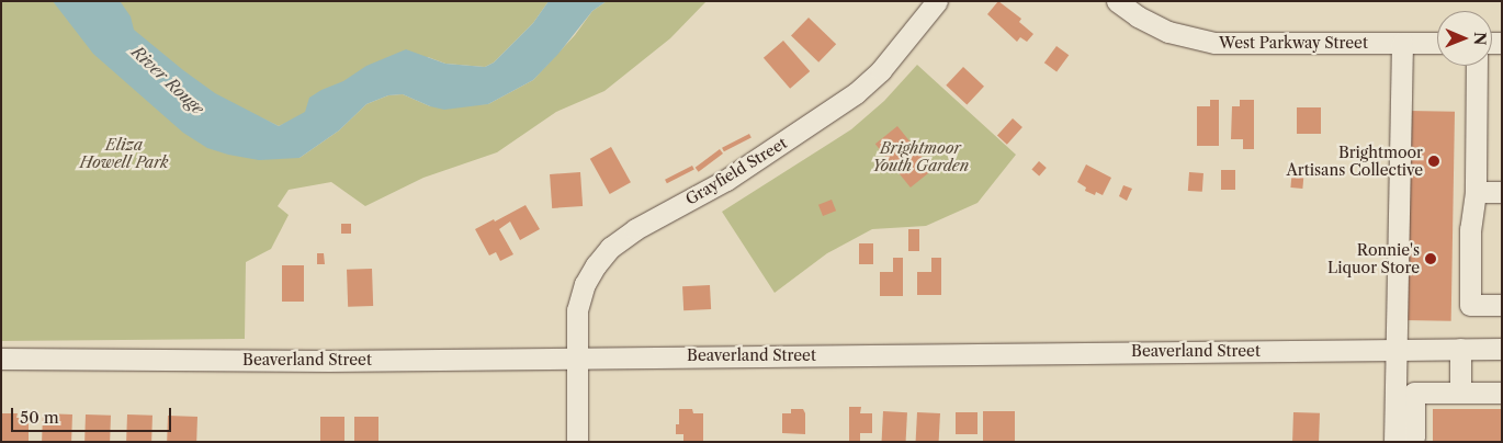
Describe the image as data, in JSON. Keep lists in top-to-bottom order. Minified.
{"streets":{"street":["West Parkway Street","Grayfield Street","Beaverland Street"]},"crossings":[["Grayfield Street","Beaverland Street"]],"water":["River Rouge"],"parks":["Eliza Howell Park","Brightmoor Youth Garden"],"places":["Brightmoor Artisans Collective","Ronnie's Liquor Store"],"scale_bar":"50 m","north":"right"}
